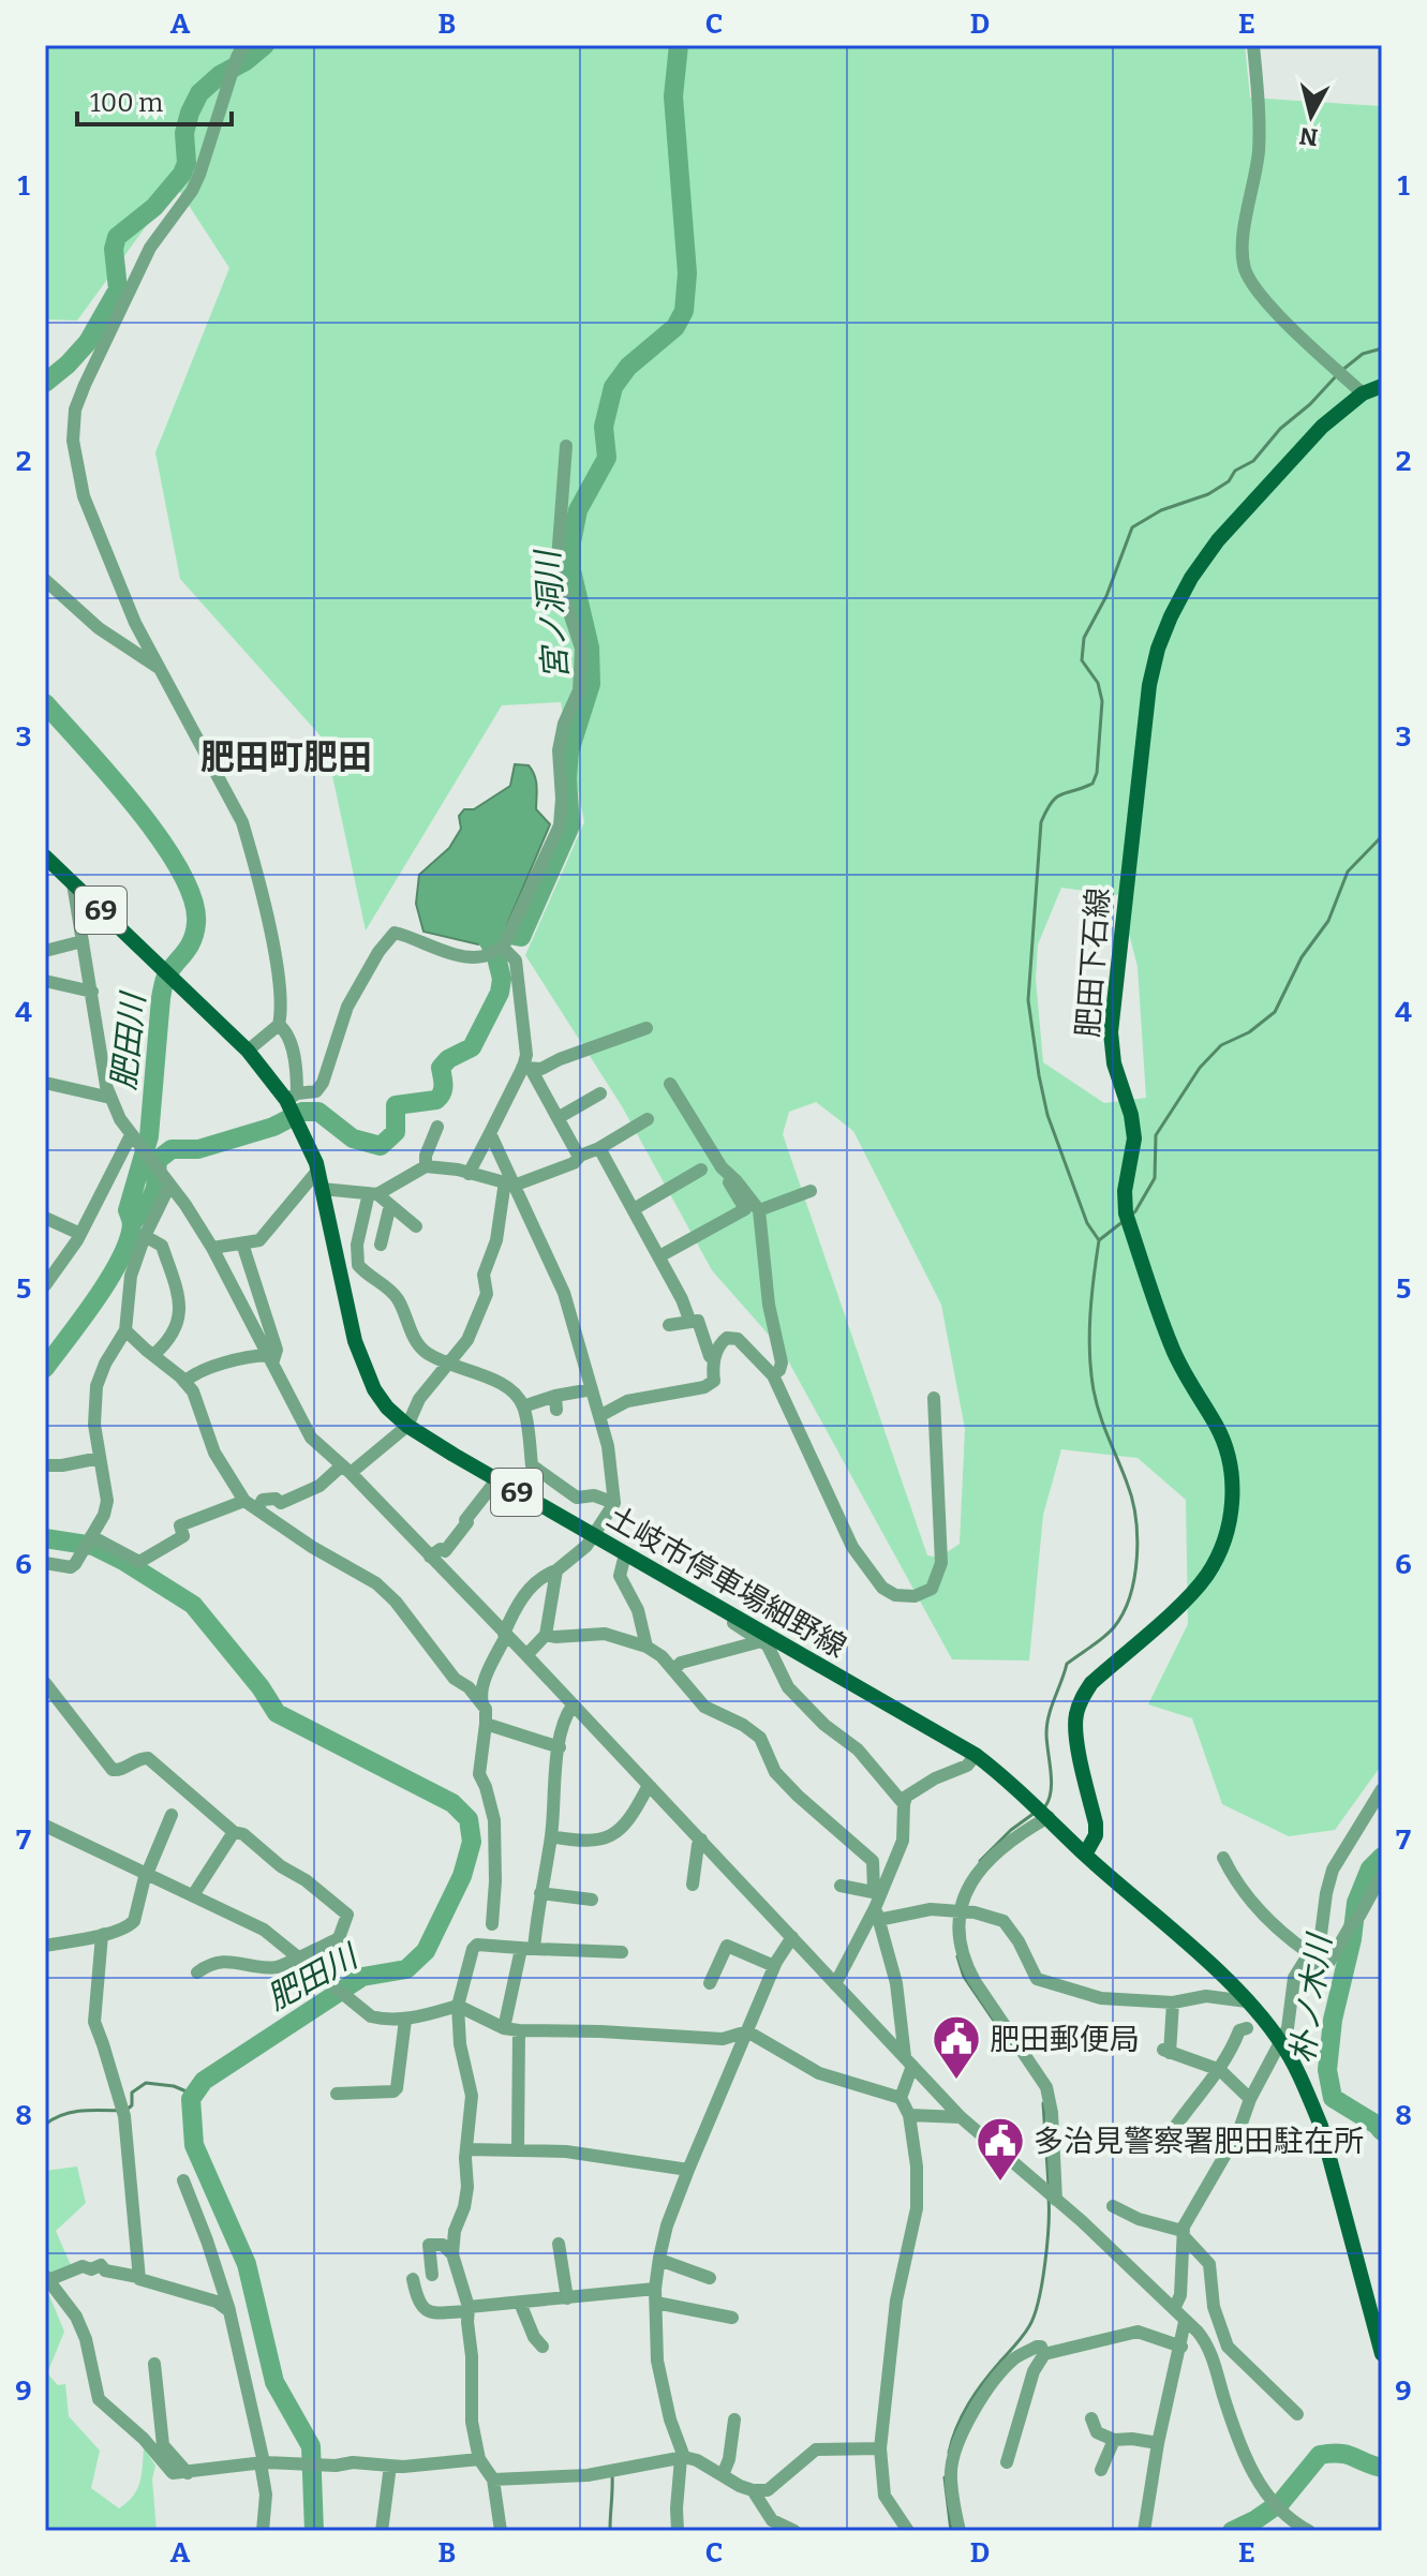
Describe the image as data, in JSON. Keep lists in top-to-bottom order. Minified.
{"streets":{"main road":["69","肥田下石線","土岐市停車場細野線"]},"crossings":[["肥田下石線","土岐市停車場細野線"]],"districts":["肥田町肥田"],"water":["宮ノ洞川","肥田川","朴ノ木川"],"places":{"public building":["肥田郵便局","多治見警察署肥田駐在所"]},"scale_bar":"100 m","north":"bottom","grid":{"columns":["A","B","C","D","E"],"rows":["1","2","3","4","5","6","7","8","9"]}}
